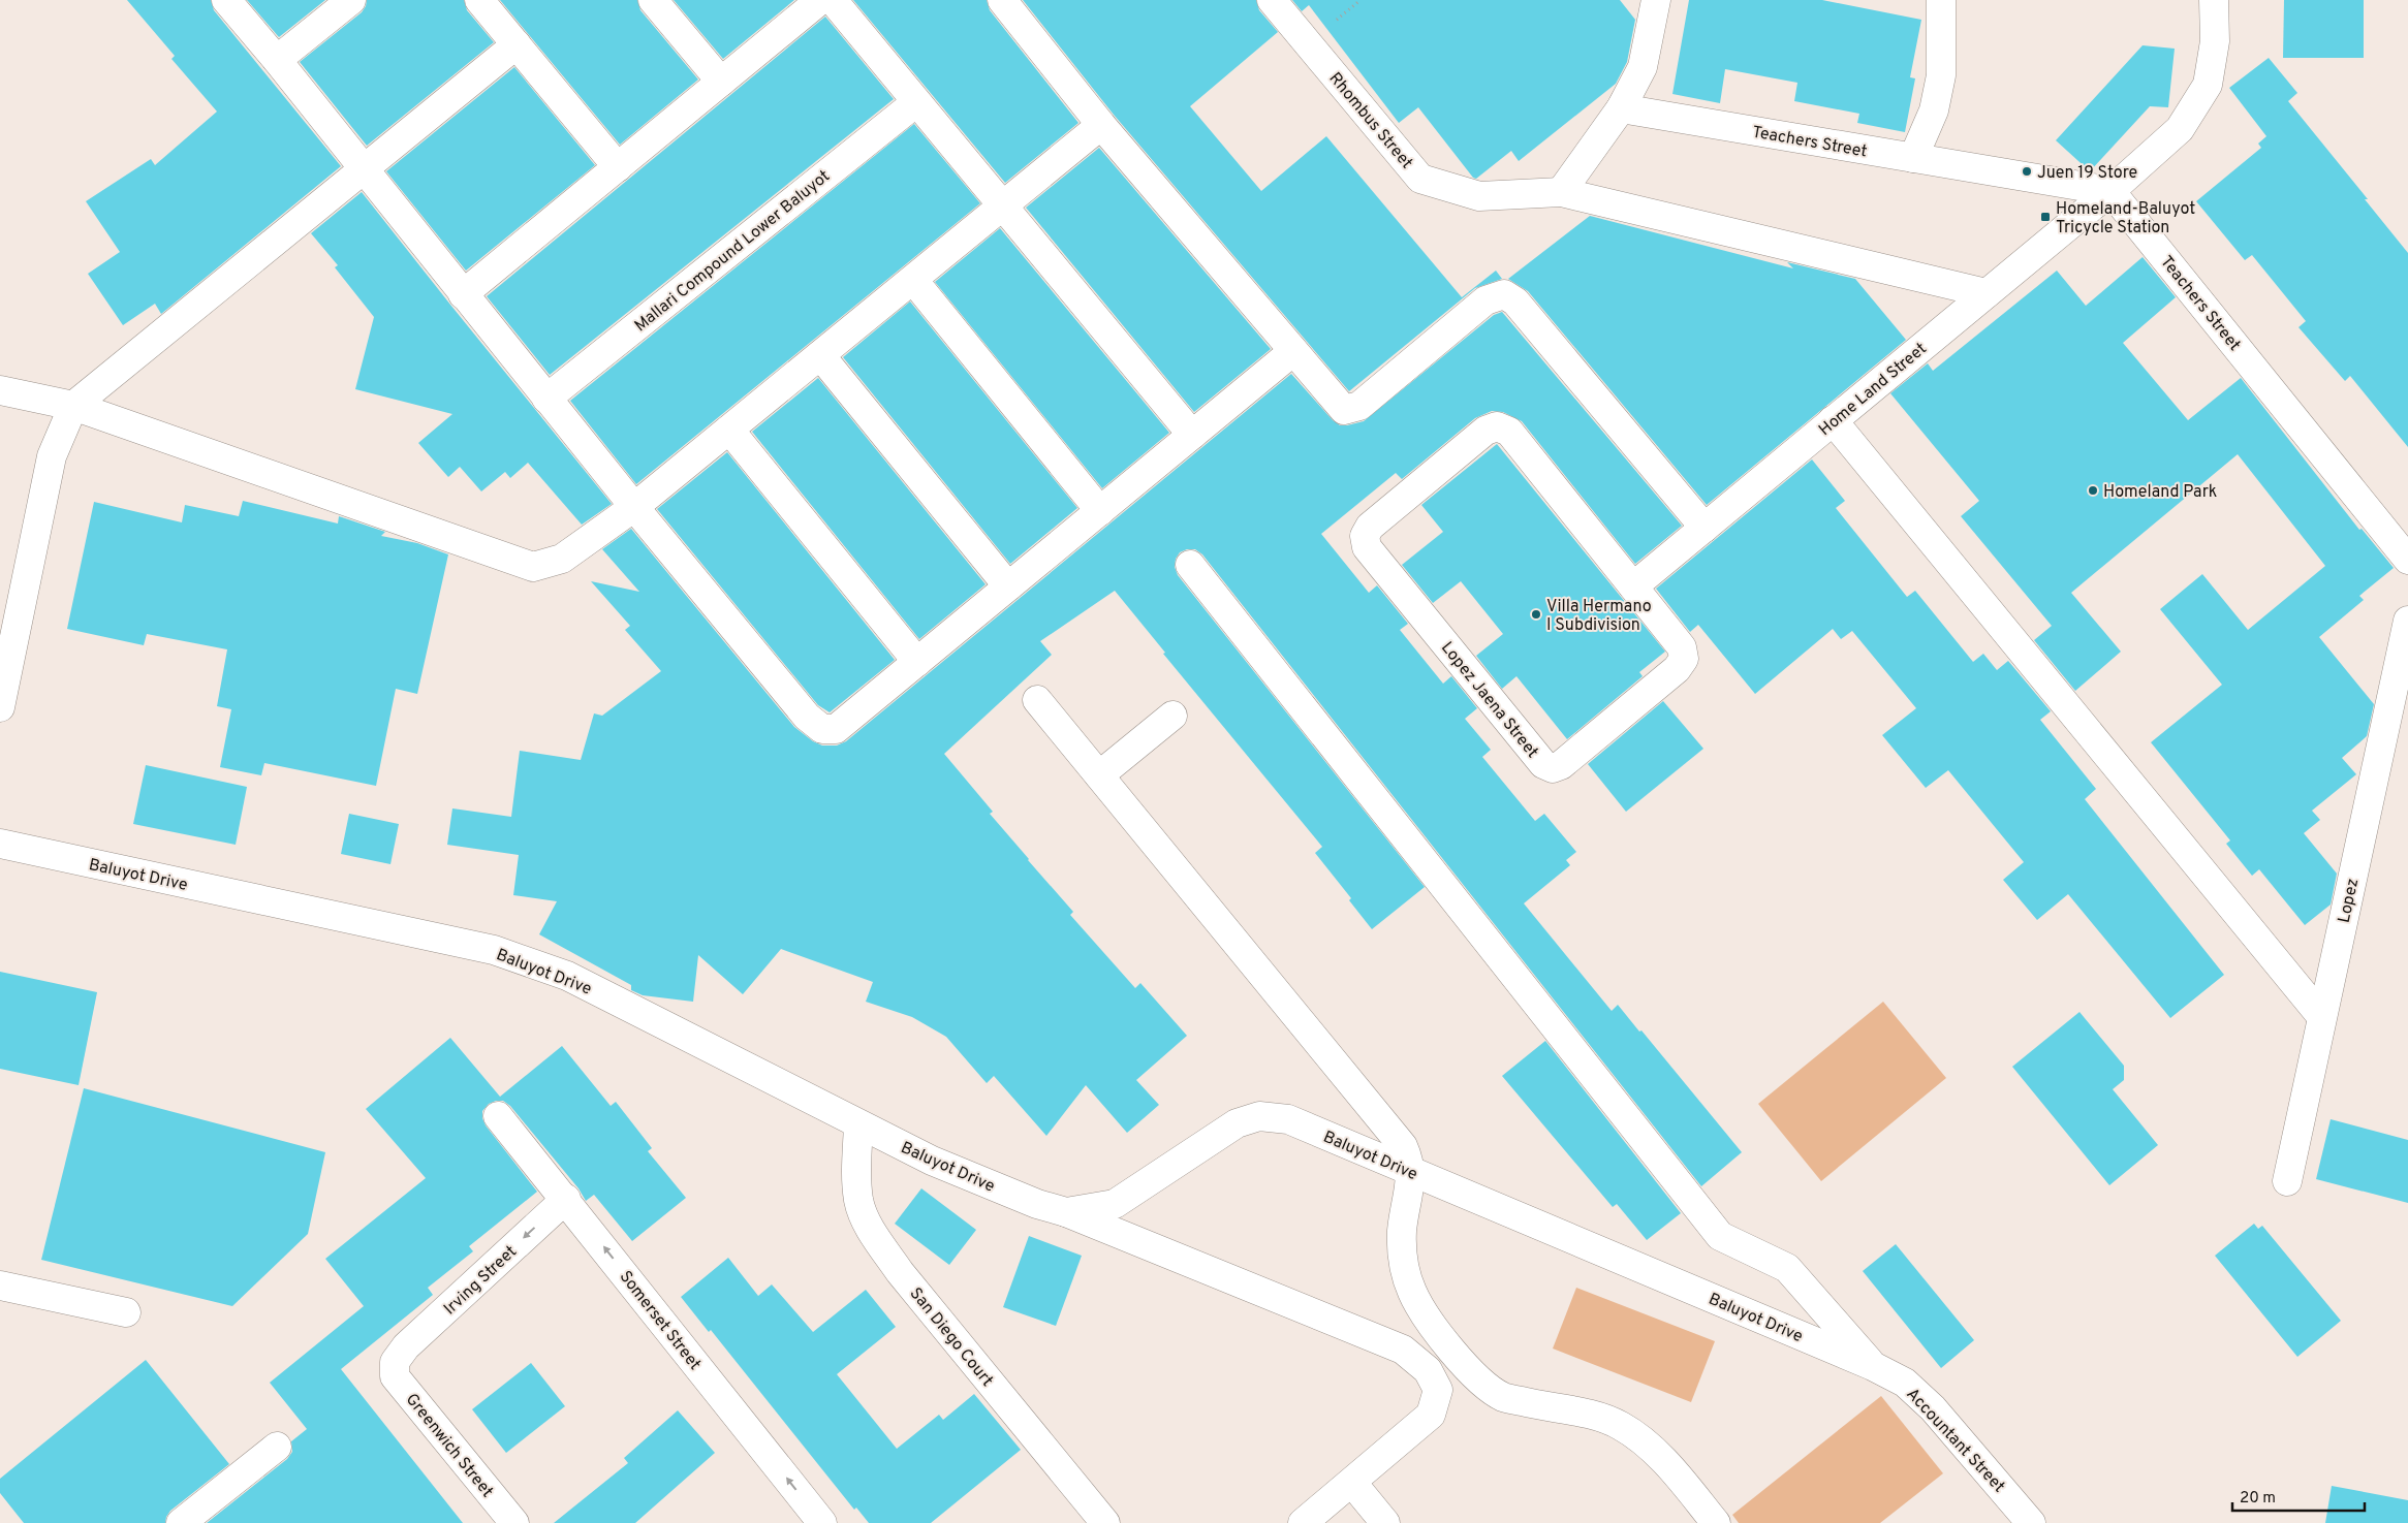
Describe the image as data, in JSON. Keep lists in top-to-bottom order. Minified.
{"streets":{"street":["Rhombus Street","Teachers Street","Mallari Compound Lower Baluyot","Home Land Street","Lopez Jaena Street","Baluyot Drive","Lopez","Irving Street","Somerset Street","San Diego Court","Accountant Street","Greenwich Street"]},"crossings":[["Rhombus Street","Home Land Street"],["Teachers Street","Home Land Street"],["Home Land Street","Lopez Jaena Street"],["Baluyot Drive","San Diego Court"],["Baluyot Drive","Accountant Street"],["Irving Street","Somerset Street"],["Irving Street","Greenwich Street"]],"one_way":["Irving Street","Somerset Street"],"places":{"other":["Juen 19 Store","Homeland Park","Villa Hermano I Subdivision"],"transit":["Homeland-Baluyot Tricycle Station"]},"scale_bar":"20 m"}
